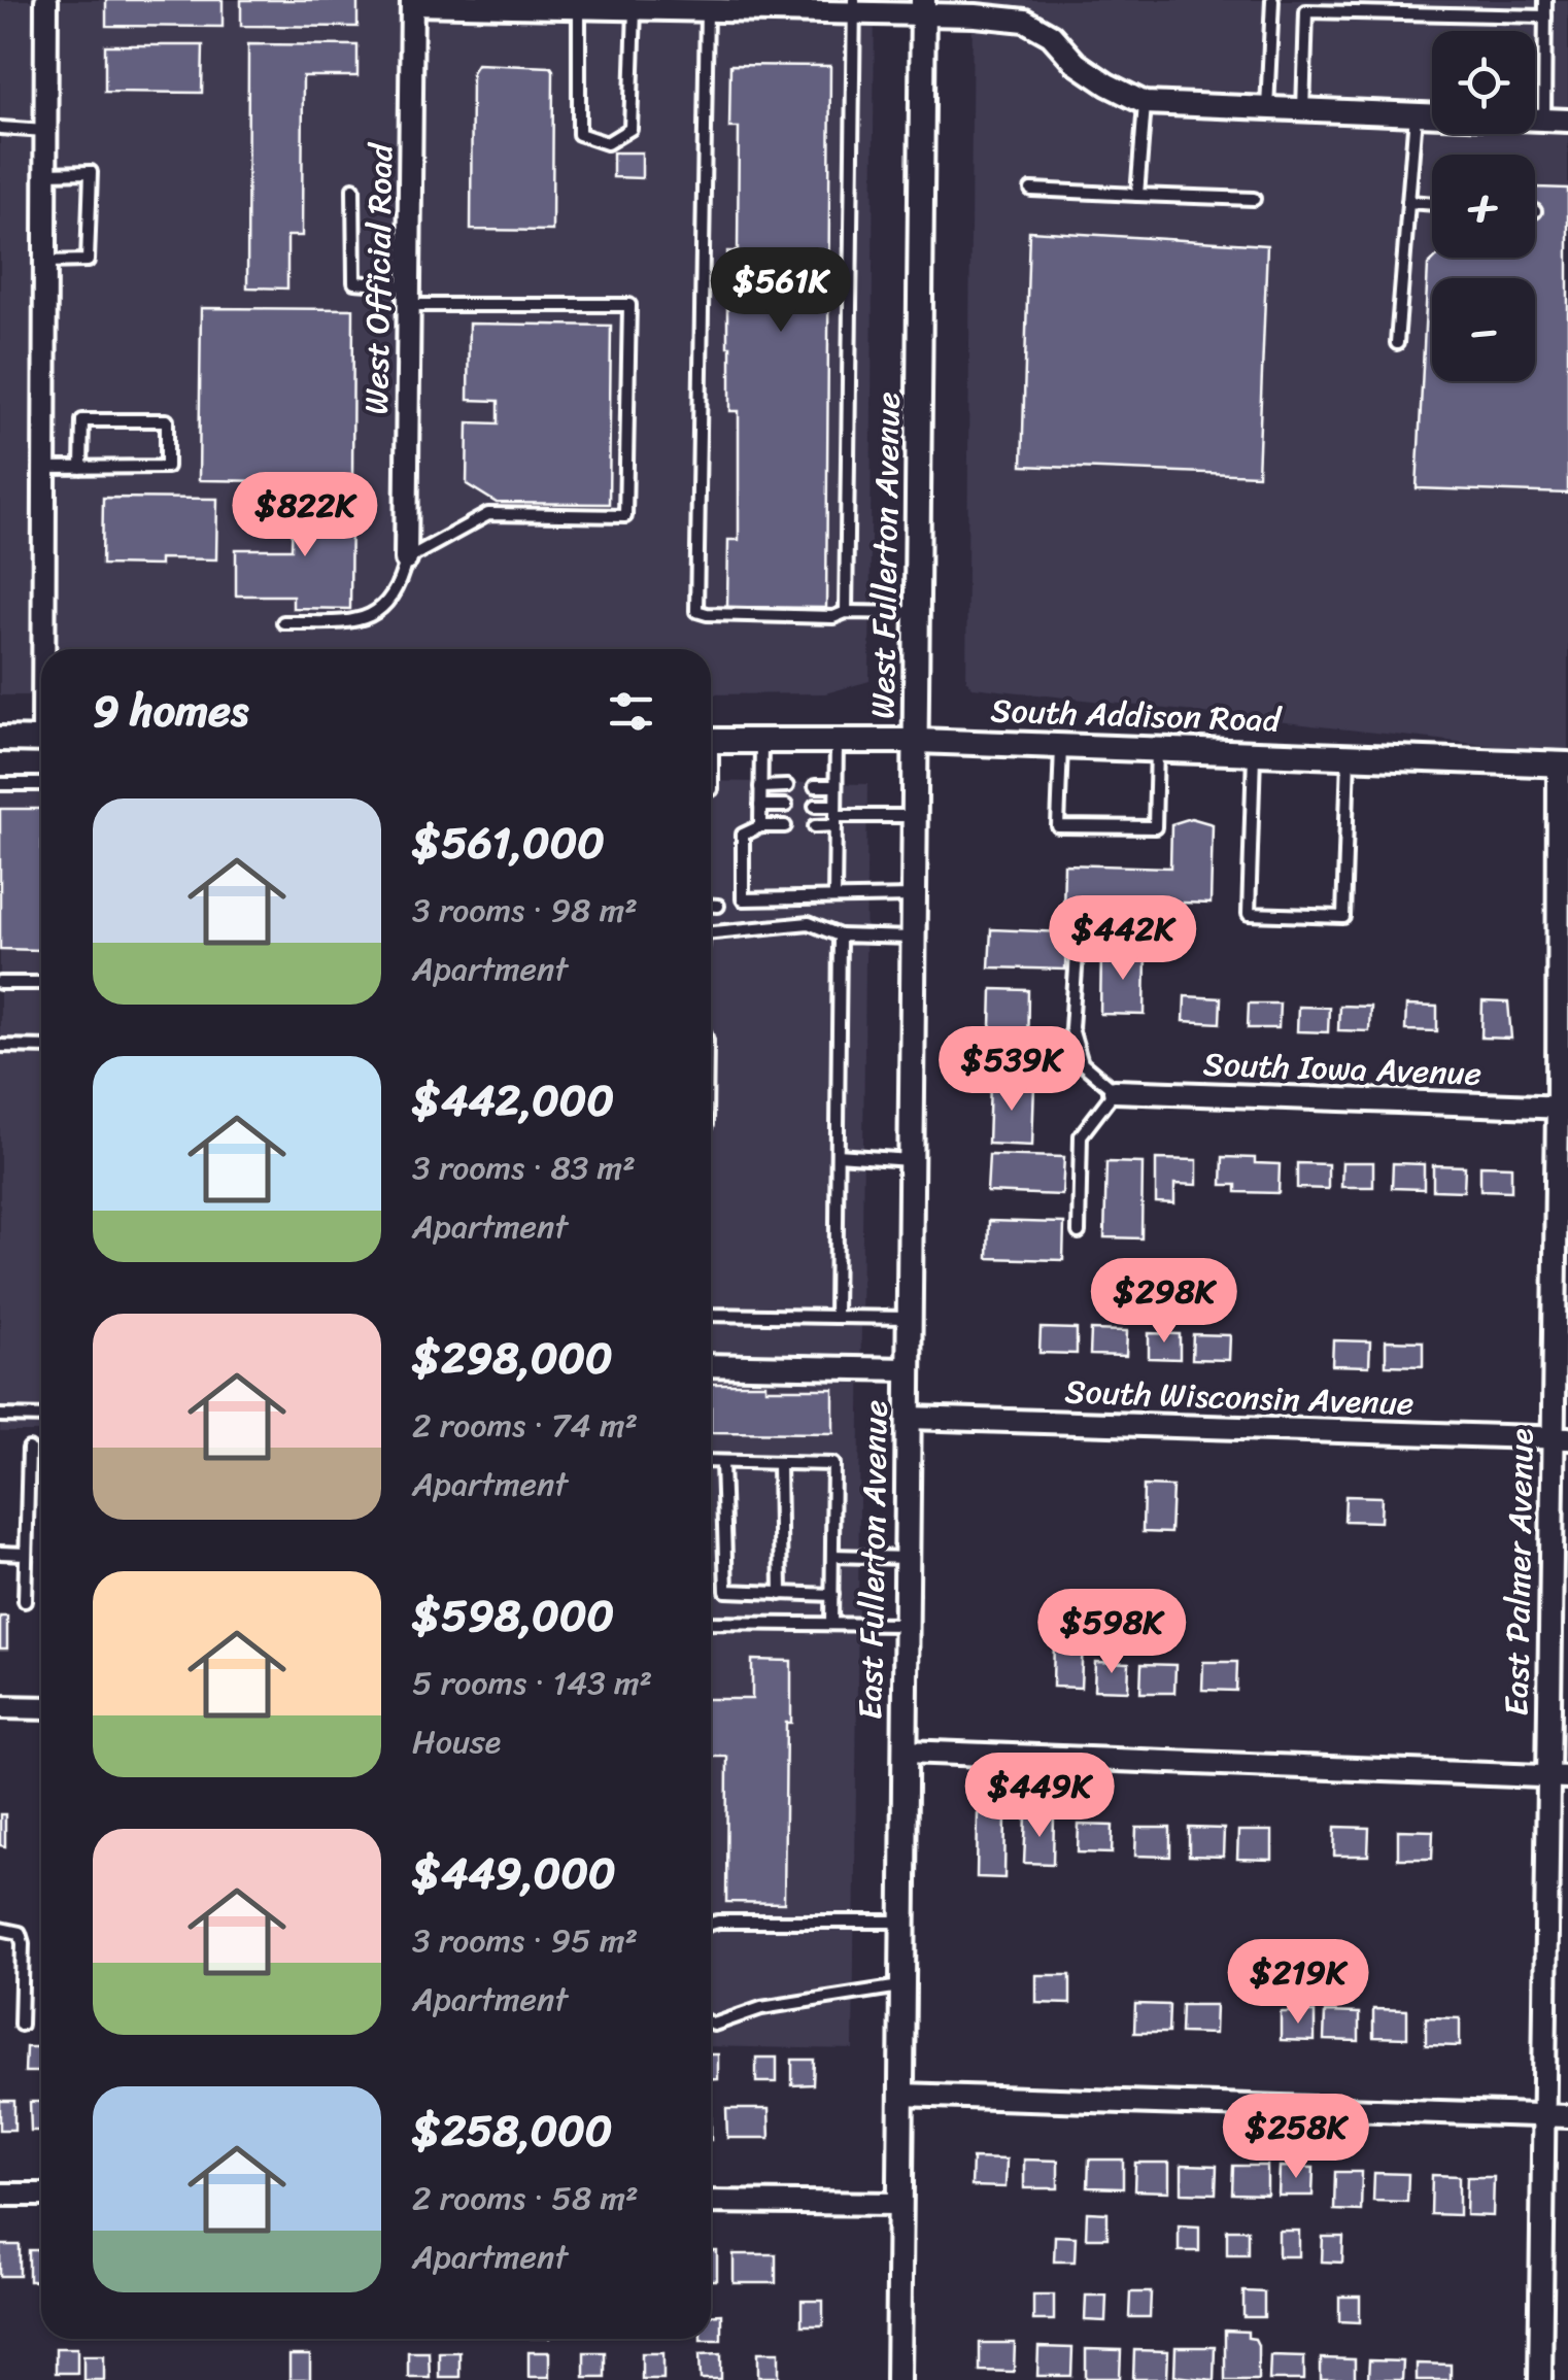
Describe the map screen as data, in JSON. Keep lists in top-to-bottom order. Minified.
{"streets":{"street":["West Official Road","West Fullerton Avenue","South Addison Road","South Iowa Avenue","South Wisconsin Avenue","East Fullerton Avenue","East Palmer Avenue"]},"crossings":[["West Fullerton Avenue","South Addison Road"],["West Fullerton Avenue","East Fullerton Avenue"],["South Addison Road","East Fullerton Avenue"],["South Addison Road","East Palmer Avenue"],["South Iowa Avenue","East Palmer Avenue"],["South Wisconsin Avenue","East Fullerton Avenue"],["South Wisconsin Avenue","East Palmer Avenue"]],"page":{"map_buttons":["+","−"],"price":["$561K","$822K","$442K","$539K","$298K","$598K","$449K","$219K","$258K"],"heading":"9 homes","list":[{"name":"$561,000","note":"3 rooms · 98 m² · Apartment"},{"name":"$442,000","note":"3 rooms · 83 m² · Apartment"},{"name":"$298,000","note":"2 rooms · 74 m² · Apartment"},{"name":"$598,000","note":"5 rooms · 143 m² · House"},{"name":"$449,000","note":"3 rooms · 95 m² · Apartment"},{"name":"$258,000","note":"2 rooms · 58 m² · Apartment"}]}}
